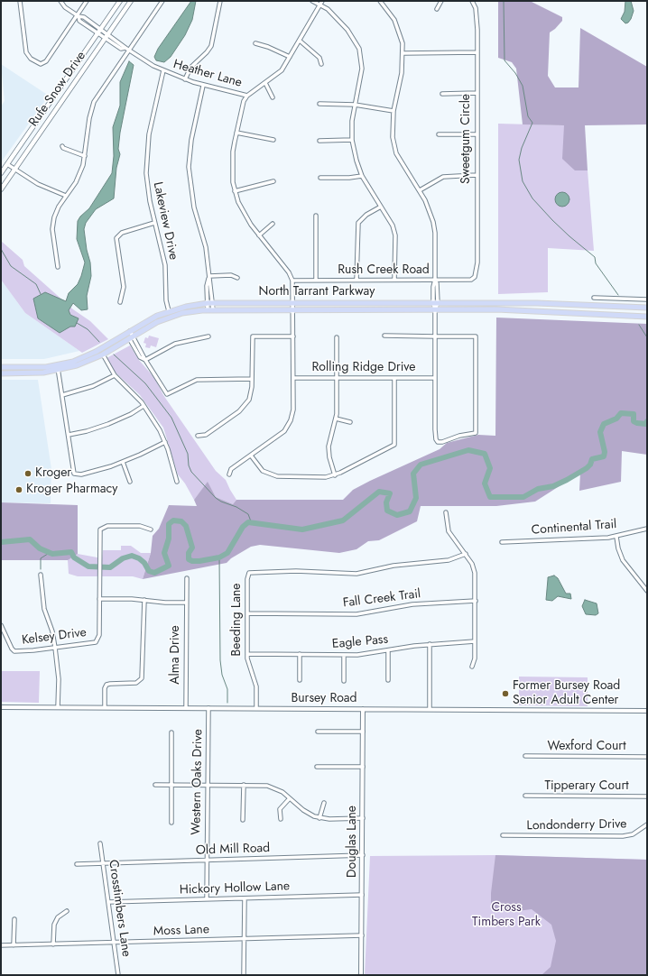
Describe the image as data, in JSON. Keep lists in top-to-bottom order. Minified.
{"streets":{"main road":["Rufe Snow Drive","North Tarrant Parkway"],"street":["Heather Lane","Sweetgum Circle","Lakeview Drive","Rush Creek Road","Rolling Ridge Drive","Continental Trail","Fall Creek Trail","Beeding Lane","Kelsey Drive","Eagle Pass","Alma Drive","Bursey Road","Wexford Court","Western Oaks Drive","Tipperary Court","Londonderry Drive","Douglas Lane","Old Mill Road","Hickory Hollow Lane","Crosstimbers Lane","Moss Lane"]},"crossings":[["Heather Lane","Rufe Snow Drive"],["Heather Lane","Lakeview Drive"],["Sweetgum Circle","Rush Creek Road"],["Lakeview Drive","North Tarrant Parkway"],["Fall Creek Trail","Beeding Lane"],["Beeding Lane","Eagle Pass"],["Beeding Lane","Bursey Road"],["Alma Drive","Bursey Road"],["Bursey Road","Western Oaks Drive"],["Bursey Road","Douglas Lane"],["Western Oaks Drive","Old Mill Road"],["Western Oaks Drive","Hickory Hollow Lane"],["Douglas Lane","Old Mill Road"],["Douglas Lane","Hickory Hollow Lane"],["Douglas Lane","Moss Lane"],["Old Mill Road","Crosstimbers Lane"],["Hickory Hollow Lane","Crosstimbers Lane"],["Crosstimbers Lane","Moss Lane"]],"parks":["Cross Timbers Park"],"places":["Kroger","Kroger Pharmacy","Former Bursey Road Senior Adult Center"]}
